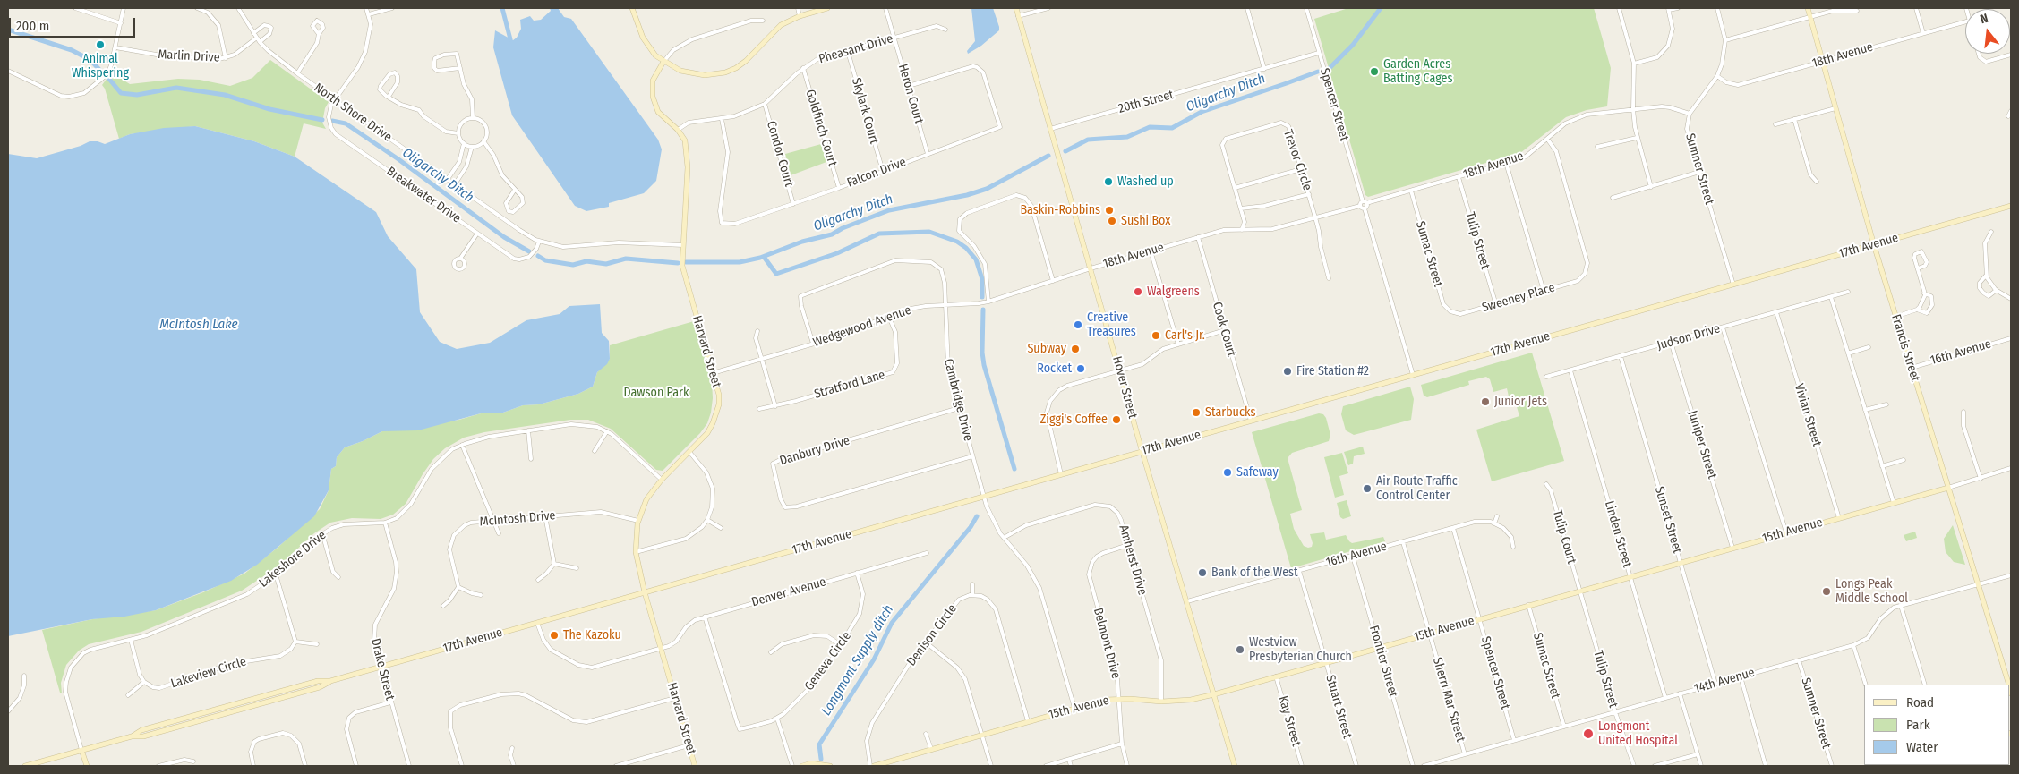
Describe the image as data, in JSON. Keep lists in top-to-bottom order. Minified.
{"streets":{"street":["Pheasant Drive","18th Avenue","Marlin Drive","Heron Court","20th Street","Spencer Street","Skylark Court","North Shore Drive","Goldfinch Court","Condor Court","Trevor Circle","Sumner Street","Falcon Drive","Breakwater Drive","Tulip Street","17th Avenue","Sumac Street","Sweeney Place","Wedgewood Avenue","Cook Court","Judson Drive","Francis Street","Harvard Street","16th Avenue","Stratford Lane","Hover Street","Cambridge Drive","Vivian Street","Juniper Street","Danbury Drive","McIntosh Drive","Sunset Street","15th Avenue","Linden Street","Tulip Court","Lakeshore Drive","Amherst Drive","Denver Avenue","Denison Circle","Belmont Drive","Geneva Circle","Frontier Street","Drake Street","Lakeview Circle","14th Avenue","Sherri Mar Street","Stuart Street","Kay Street"]},"crossings":[["Pheasant Drive","Heron Court"],["Pheasant Drive","Skylark Court"],["Pheasant Drive","Goldfinch Court"],["Pheasant Drive","Condor Court"],["Pheasant Drive","Falcon Drive"],["Pheasant Drive","Harvard Street"],["18th Avenue","Trevor Circle"],["18th Avenue","Sumner Street"],["18th Avenue","Tulip Street"],["18th Avenue","Sumac Street"],["18th Avenue","Sweeney Place"],["18th Avenue","Wedgewood Avenue"],["18th Avenue","Cook Court"],["18th Avenue","Francis Street"],["18th Avenue","Hover Street"],["Marlin Drive","North Shore Drive"],["Heron Court","Falcon Drive"],["20th Street","Spencer Street"],["20th Street","Hover Street"],["Spencer Street","16th Avenue"],["Spencer Street","15th Avenue"],["Spencer Street","14th Avenue"],["Skylark Court","Falcon Drive"],["North Shore Drive","Breakwater Drive"],["North Shore Drive","Harvard Street"],["Goldfinch Court","Falcon Drive"],["Condor Court","Falcon Drive"],["Sumner Street","17th Avenue"],["Sumner Street","14th Avenue"],["Tulip Street","Sweeney Place"],["Tulip Street","15th Avenue"],["Tulip Street","Tulip Court"],["Tulip Street","14th Avenue"],["17th Avenue","Cook Court"],["17th Avenue","Francis Street"],["17th Avenue","Harvard Street"],["17th Avenue","Hover Street"],["17th Avenue","Cambridge Drive"],["17th Avenue","Lakeshore Drive"],["17th Avenue","Denver Avenue"],["17th Avenue","Drake Street"],["Sumac Street","Sweeney Place"],["Sumac Street","15th Avenue"],["Sumac Street","14th Avenue"],["Wedgewood Avenue","Harvard Street"],["Wedgewood Avenue","Stratford Lane"],["Wedgewood Avenue","Hover Street"],["Wedgewood Avenue","Cambridge Drive"],["Judson Drive","Vivian Street"],["Judson Drive","Juniper Street"],["Judson Drive","Sunset Street"],["Judson Drive","Linden Street"],["Francis Street","16th Avenue"],["Francis Street","15th Avenue"],["Francis Street","14th Avenue"],["Harvard Street","McIntosh Drive"],["Harvard Street","Lakeshore Drive"],["Harvard Street","Denver Avenue"],["16th Avenue","Hover Street"],["16th Avenue","Frontier Street"],["16th Avenue","Sherri Mar Street"],["16th Avenue","Stuart Street"],["Hover Street","15th Avenue"],["Cambridge Drive","Danbury Drive"],["Cambridge Drive","15th Avenue"],["Cambridge Drive","Amherst Drive"],["Vivian Street","15th Avenue"],["Juniper Street","15th Avenue"],["Sunset Street","15th Avenue"],["Sunset Street","14th Avenue"],["15th Avenue","Linden Street"],["15th Avenue","Tulip Court"],["15th Avenue","Amherst Drive"],["15th Avenue","Denison Circle"],["15th Avenue","Belmont Drive"],["15th Avenue","Frontier Street"],["15th Avenue","Sherri Mar Street"],["15th Avenue","Stuart Street"],["15th Avenue","Kay Street"],["Linden Street","14th Avenue"],["Lakeshore Drive","Drake Street"],["Amherst Drive","Belmont Drive"],["Denver Avenue","Geneva Circle"],["14th Avenue","Sherri Mar Street"]],"water":["Oligarchy Ditch","McIntosh Lake","Longmont Supply ditch"],"parks":["Dawson Park"],"places":["Animal Whispering","Garden Acres Batting Cages","Washed up","Baskin-Robbins","Sushi Box","Walgreens","Creative Treasures","Carl's Jr.","Subway","Rocket","Fire Station #2","Junior Jets","Starbucks","Ziggi's Coffee","Safeway","Air Route Traffic Control Center","Bank of the West","Longs Peak Middle School","The Kazoku","Westview Presbyterian Church","Longmont United Hospital"],"legend":["Road","Park","Water"],"scale_bar":"200 m","north":"top"}
